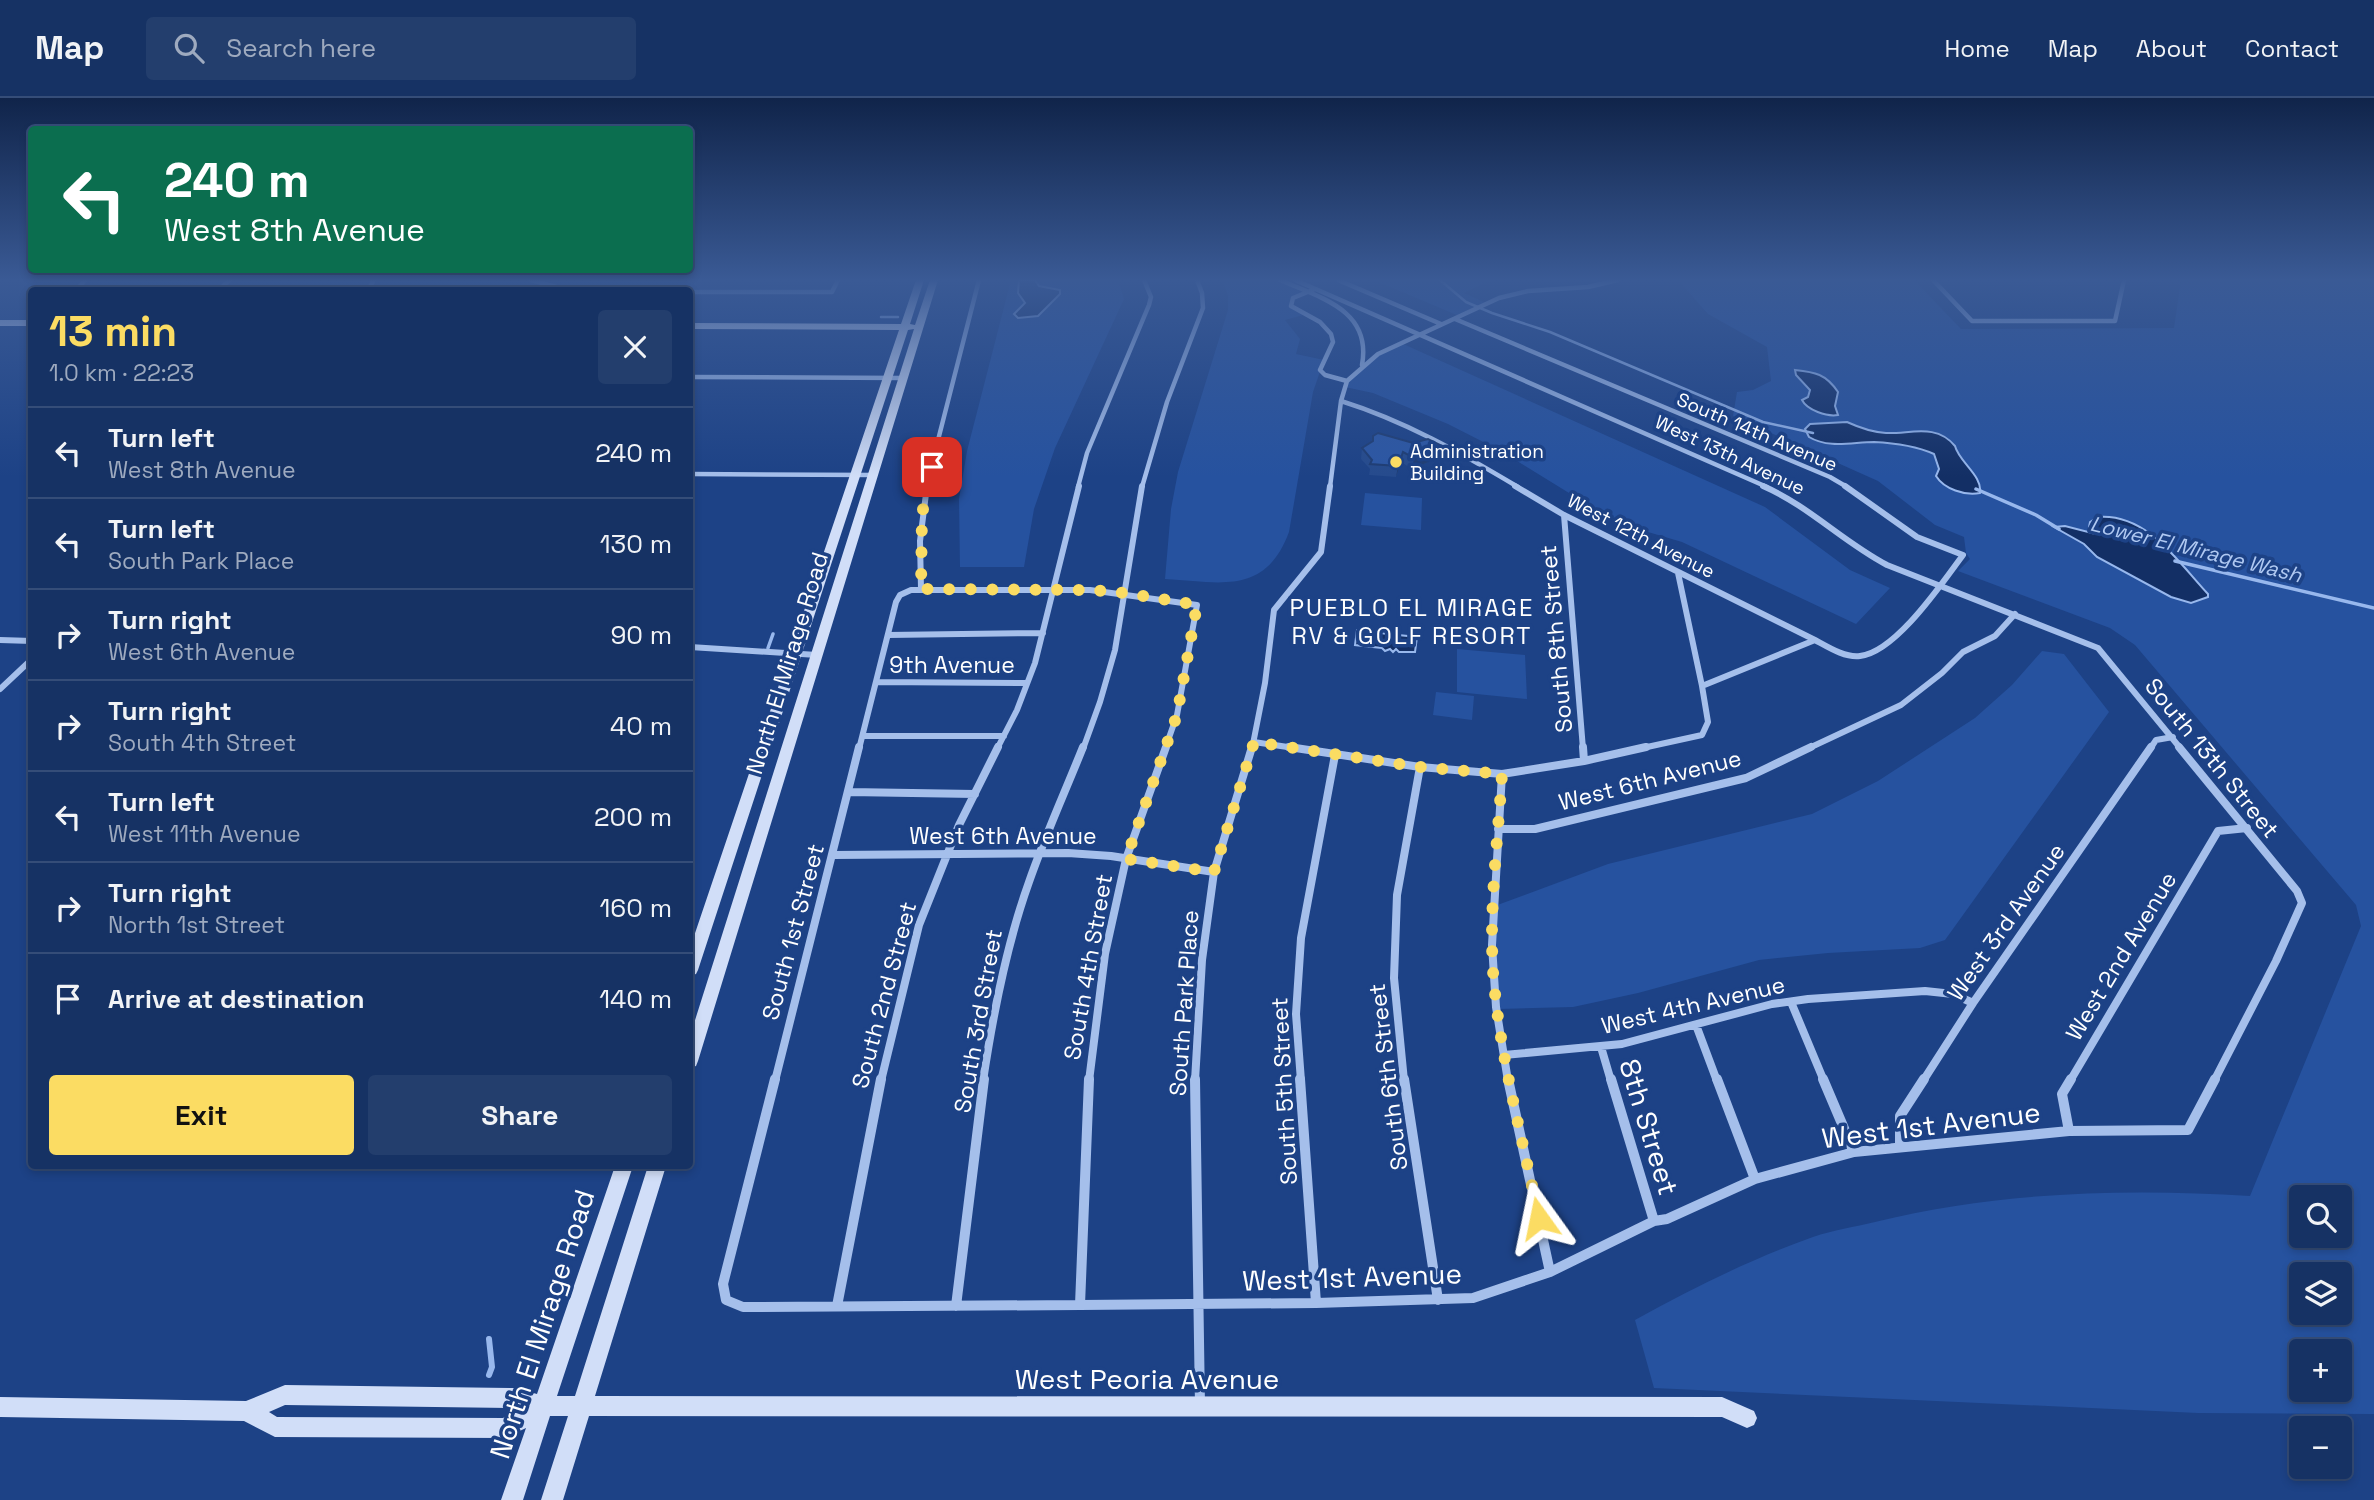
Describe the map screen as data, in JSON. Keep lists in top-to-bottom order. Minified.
{"streets":{"main road":["North El Mirage Road","West Peoria Avenue"],"street":["South 14th Avenue","West 13th Avenue","West 12th Avenue","South 8th Street","9th Avenue","South 13th Street","West 6th Avenue","West 3rd Avenue","South 1st Street","West 2nd Avenue","South 4th Street","South 2nd Street","South Park Place","West 4th Avenue","South 3rd Street","South 6th Street","South 5th Street","West 1st Avenue","8th Street"]},"crossings":[["South 14th Avenue","West 12th Avenue"],["West 13th Avenue","West 12th Avenue"],["West 13th Avenue","South 13th Street"],["West 13th Avenue","West 6th Avenue"],["West 12th Avenue","South 8th Street"],["West 12th Avenue","South Park Place"],["North El Mirage Road","West Peoria Avenue"],["9th Avenue","South 1st Street"],["9th Avenue","South 2nd Street"],["South 13th Street","West 3rd Avenue"],["South 13th Street","West 2nd Avenue"],["South 13th Street","West 1st Avenue"],["West 6th Avenue","South 1st Street"],["West 6th Avenue","South 4th Street"],["West 6th Avenue","South 2nd Street"],["West 6th Avenue","South Park Place"],["West 6th Avenue","South 3rd Street"],["West 3rd Avenue","West 4th Avenue"],["West 3rd Avenue","West 1st Avenue"],["South 1st Street","West 1st Avenue"],["West 2nd Avenue","West 1st Avenue"],["South 4th Street","South 3rd Street"],["South 4th Street","West 1st Avenue"],["South 2nd Street","West 1st Avenue"],["South Park Place","West 1st Avenue"],["South Park Place","West Peoria Avenue"],["West 4th Avenue","8th Street"],["South 3rd Street","West 1st Avenue"],["South 6th Street","West 1st Avenue"],["South 5th Street","West 1st Avenue"],["West 1st Avenue","8th Street"]],"districts":["PUEBLO EL MIRAGE RV & GOLF RESORT"],"water":["Lower El Mirage Wash"],"places":["Administration Building"],"page":{"header":"Map","search":"Search here","nav":["Home","Map","About","Contact"],"turn":["240 m","West 8th Avenue"],"heading":["13 min","1.0 km · 22:23"],"list":[{"name":"Turn left","note":"West 8th Avenue","value":"240 m"},{"name":"Turn left","note":"South Park Place","value":"130 m"},{"name":"Turn right","note":"West 6th Avenue","value":"90 m"},{"name":"Turn right","note":"South 4th Street","value":"40 m"},{"name":"Turn left","note":"West 11th Avenue","value":"200 m"},{"name":"Turn right","note":"North 1st Street","value":"160 m"},{"name":"Arrive at destination","value":"140 m"}],"buttons":["Exit","Share"],"map_buttons":["+","−"]}}
